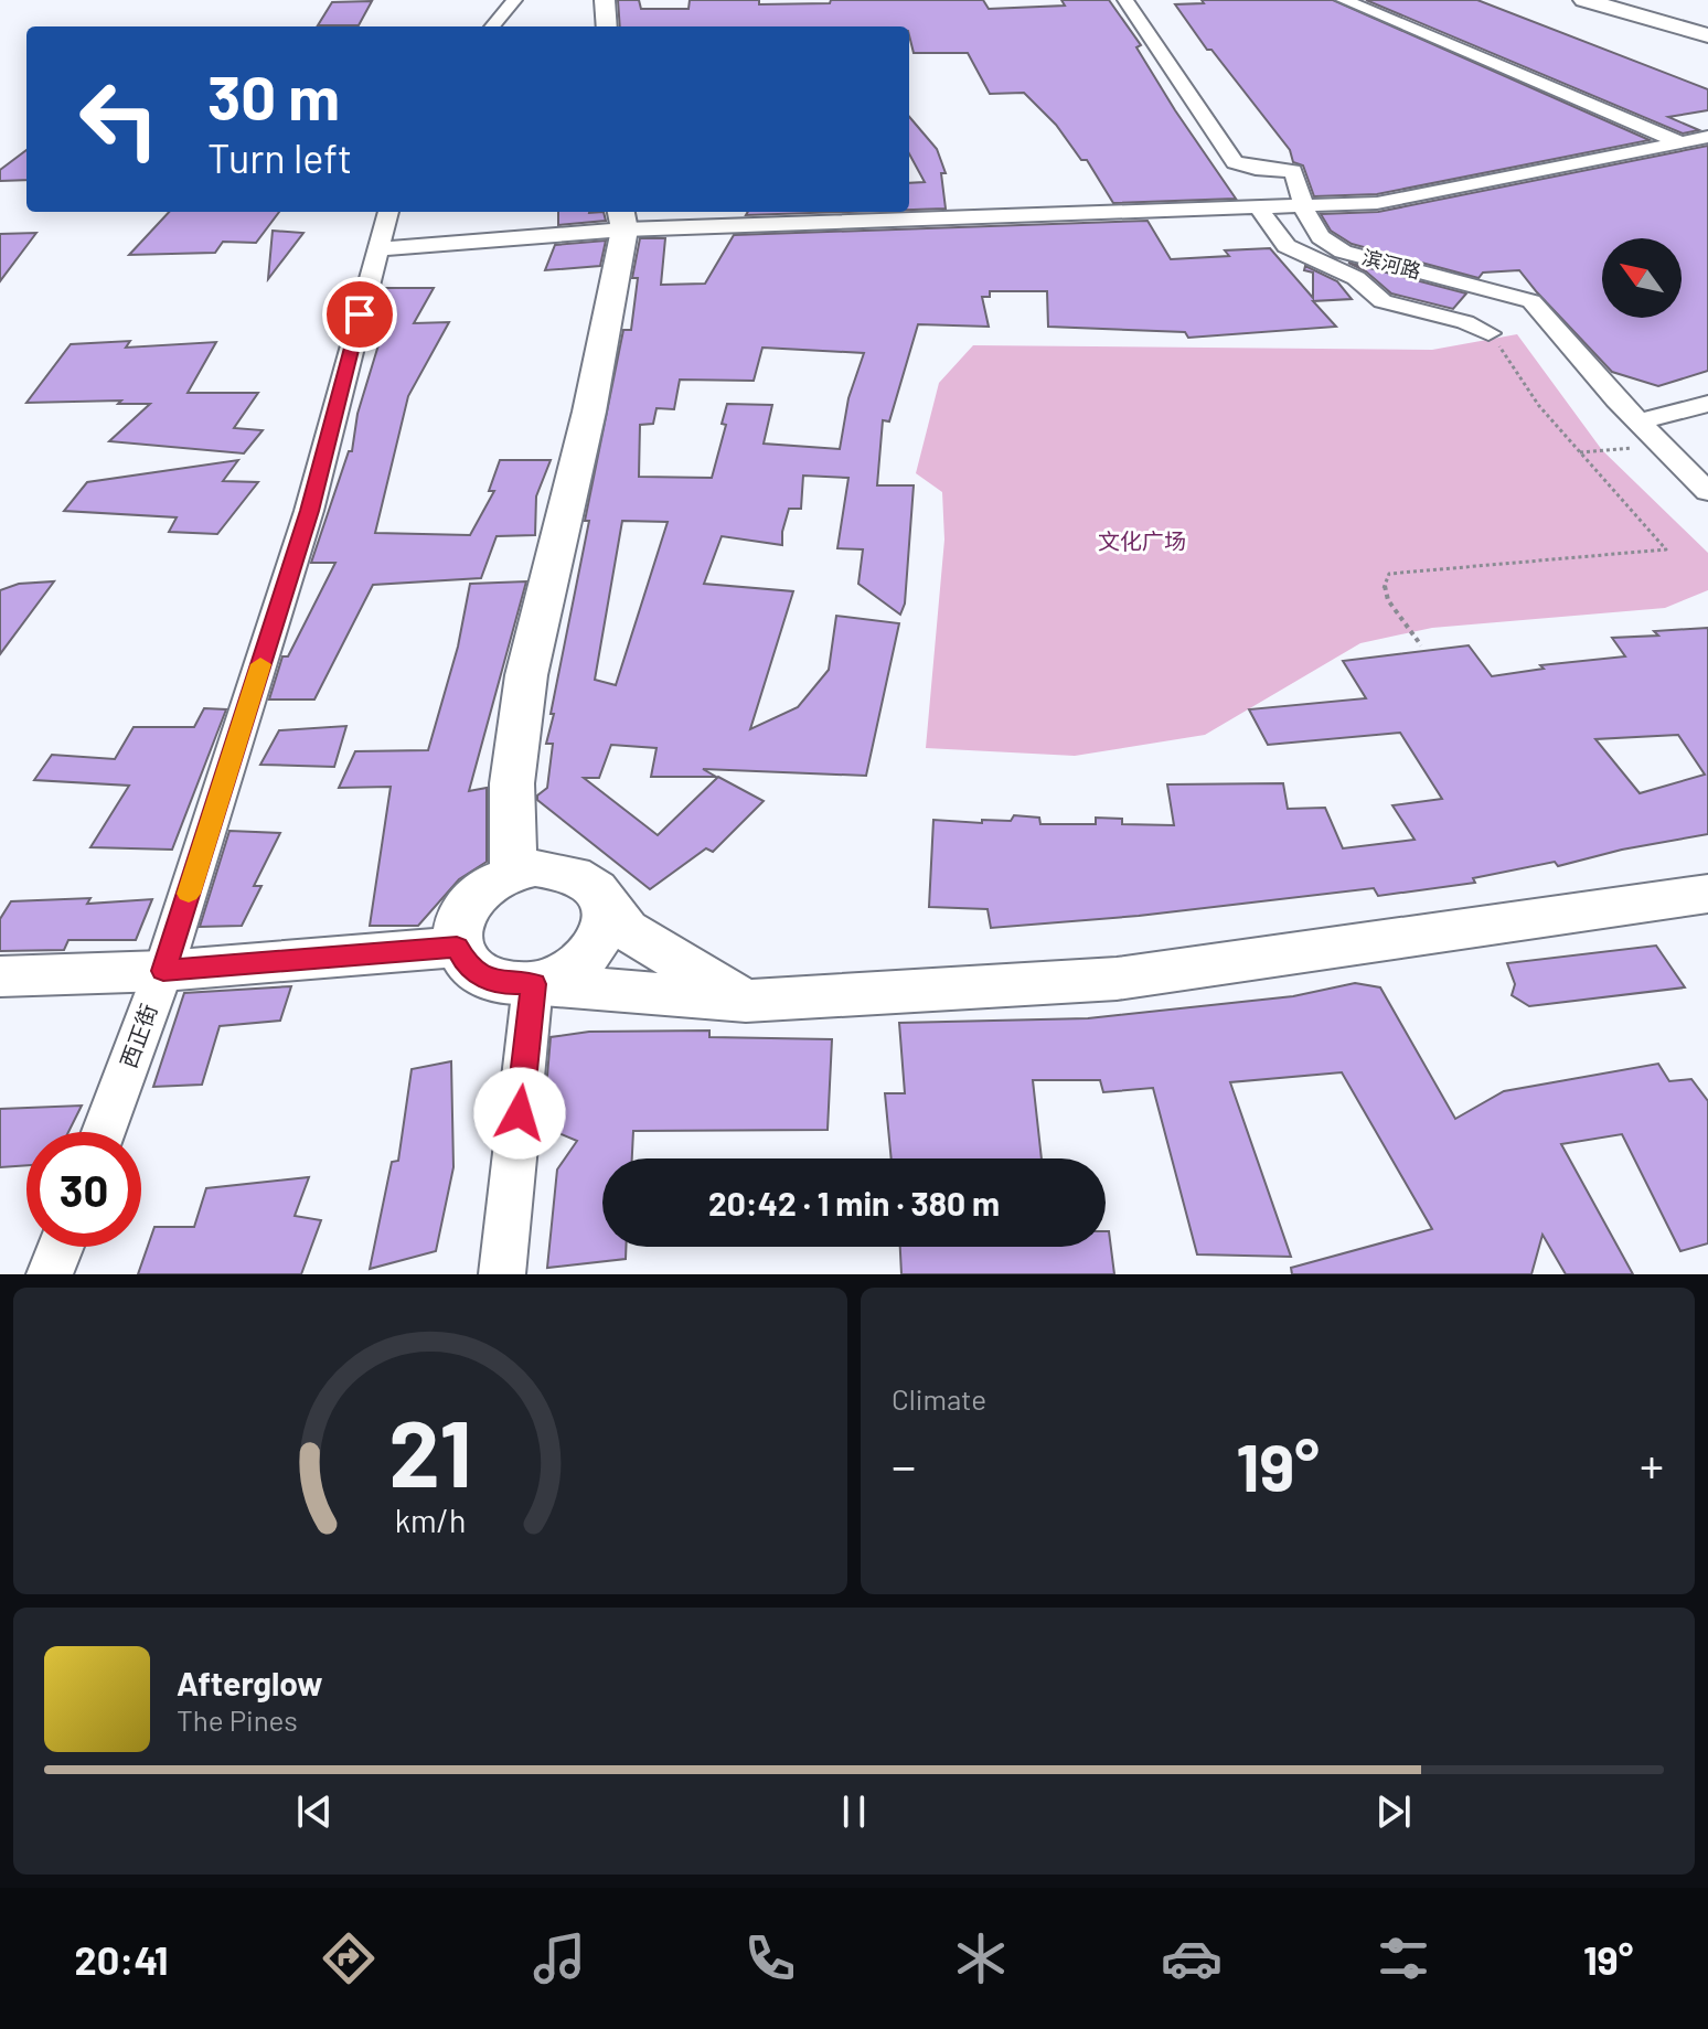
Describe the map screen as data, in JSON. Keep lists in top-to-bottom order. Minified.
{"streets":{"street":["滨河路","西正街"]},"parks":["文化广场"],"north":"top left","page":{"turn":["30 m","Turn left"],"limit":"30","trip":"20:42 · 1 min · 380 m","tile":"Climate","heat":["−","19°","+"],"song":["Afterglow","The Pines"],"tabs":["20:41","19°"],"gauge":["21","km/h"]}}
